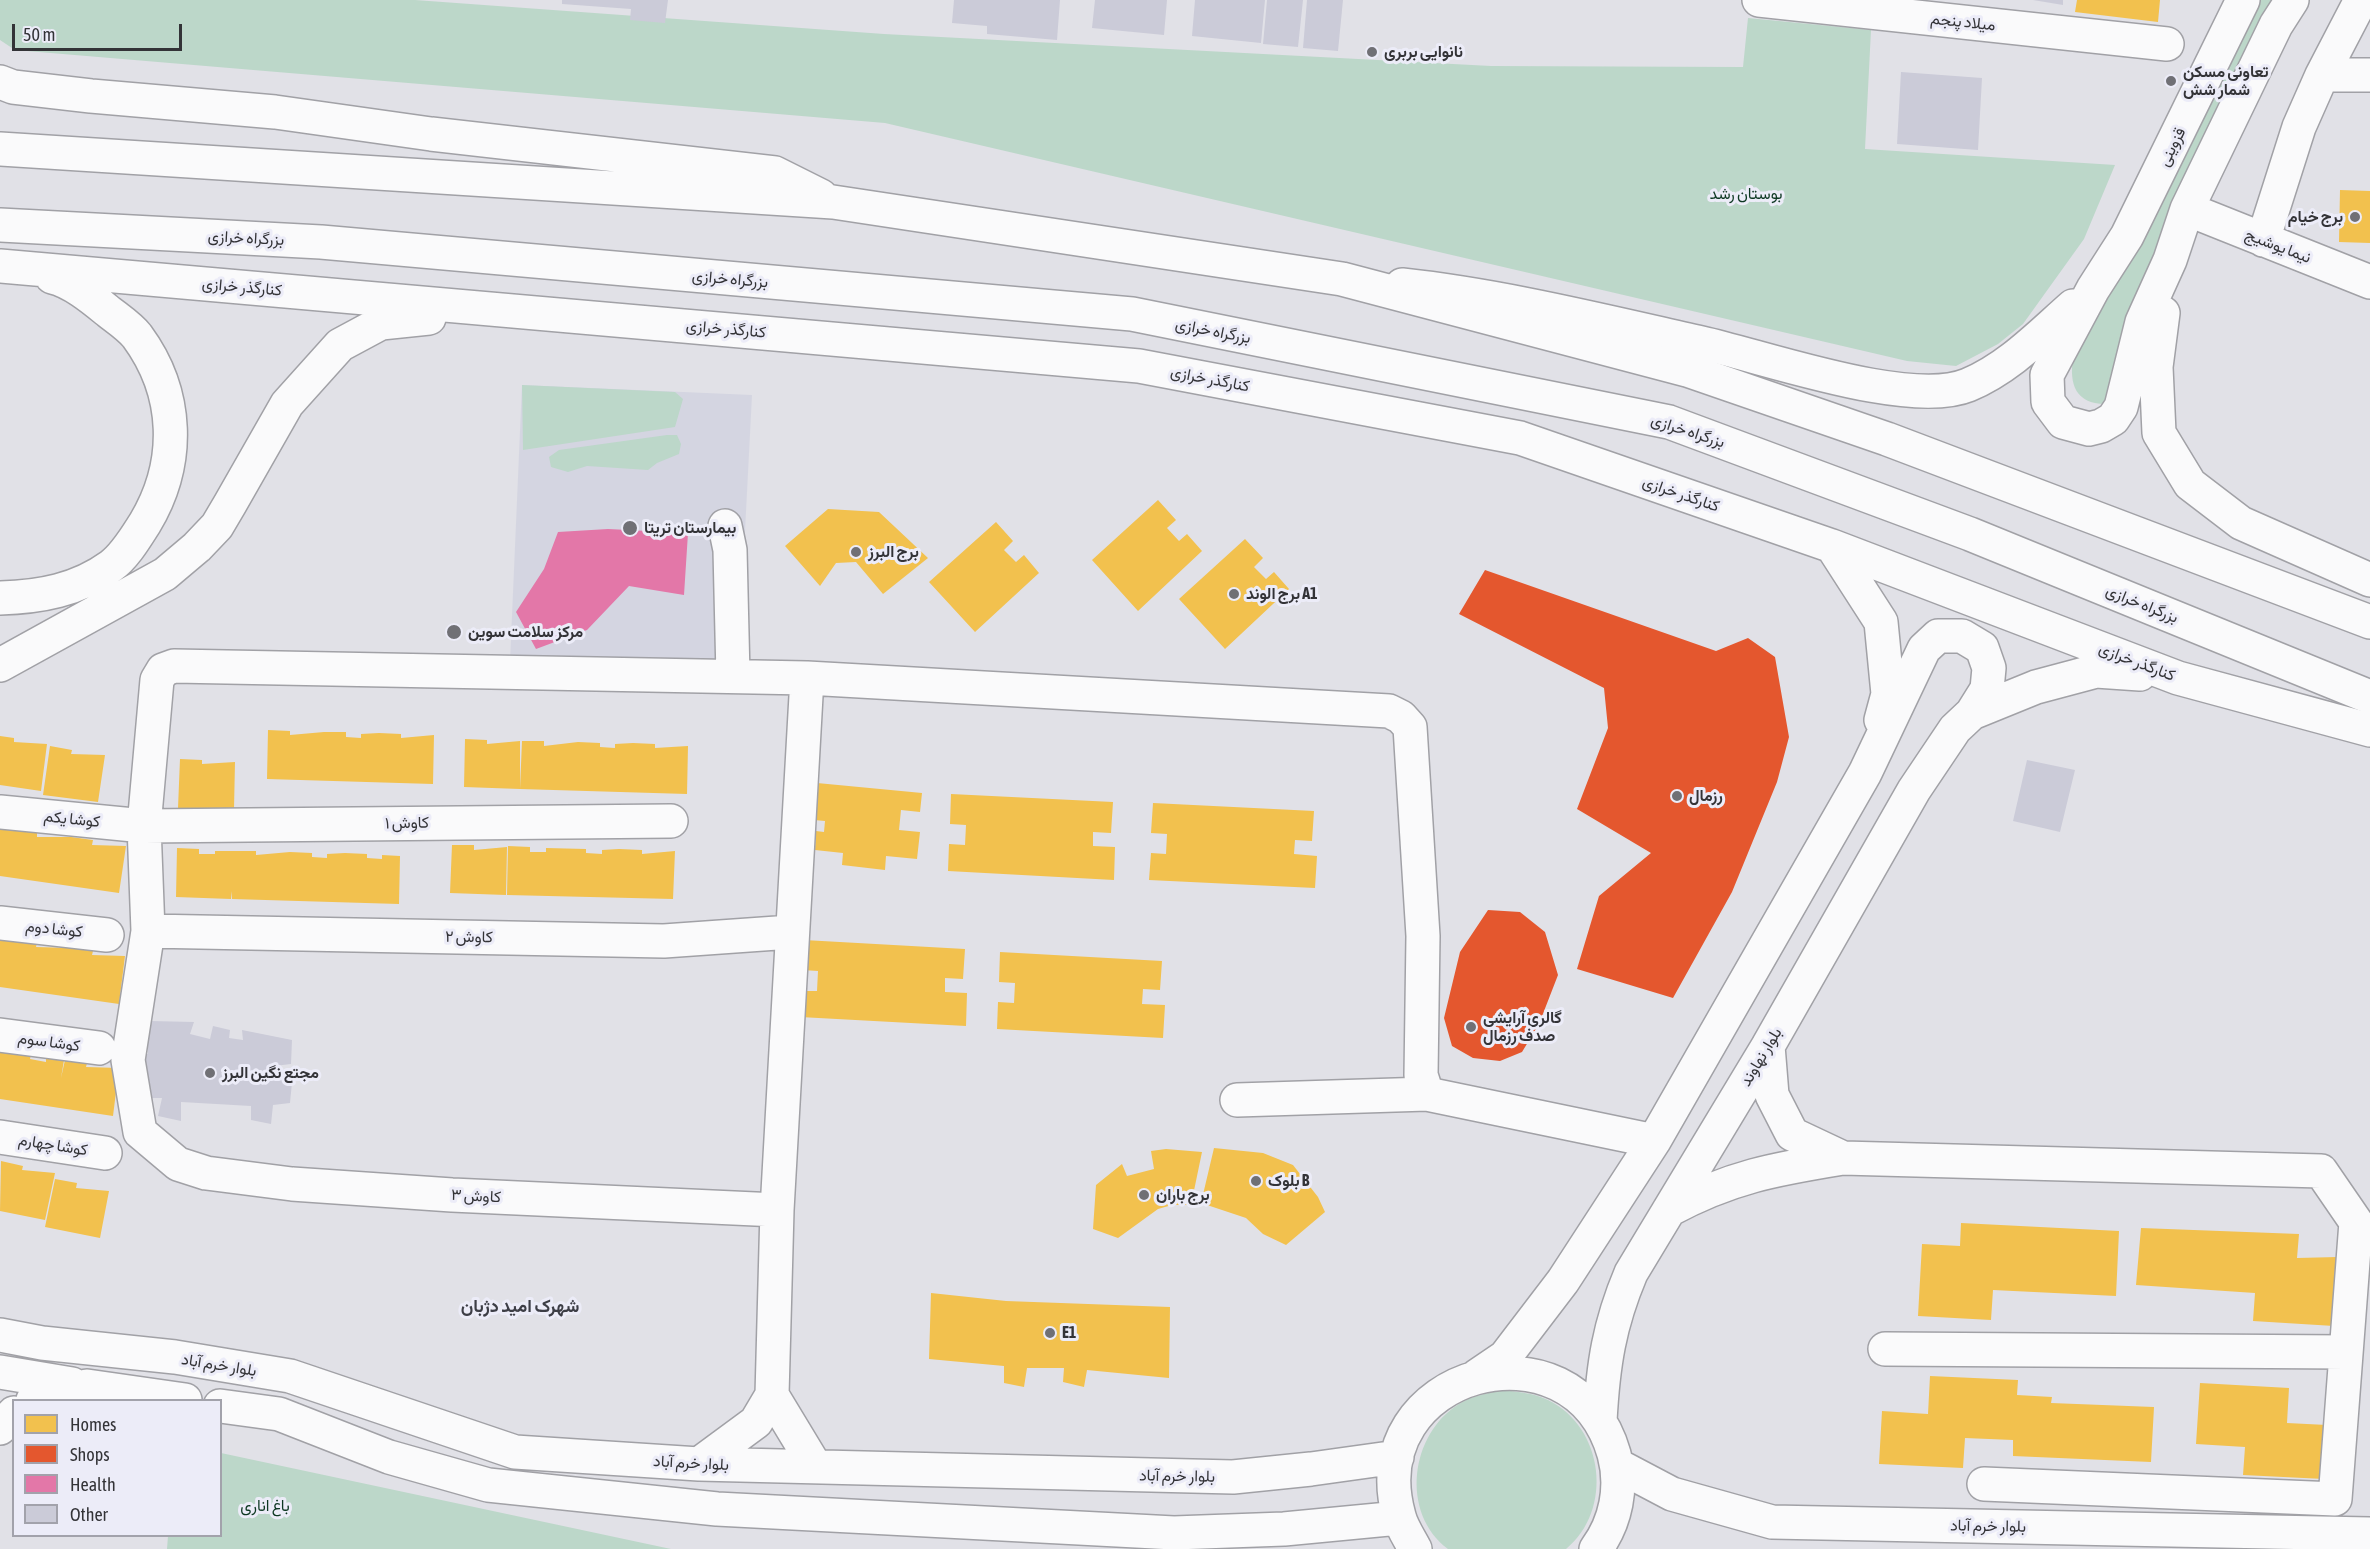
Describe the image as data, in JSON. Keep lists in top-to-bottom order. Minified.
{"streets":{"main road":["میلاد پنجم","قزوینی","بزرگراه خرازی","نیما یوشیج","کنارگذر خرازی","کوشا یکم","کاوش ۱","کوشا دوم","کاوش ۲","کوشا سوم","بلوار نهاوند","کوشا چهارم","کاوش ۳","بلوار خرم آباد"]},"crossings":[["کوشا یکم","کاوش ۱"],["کاوش ۲","کاوش ۳"]],"districts":["شهرک امید دژبان"],"parks":["بوستان رشد","باغ اناری"],"places":["نانوایی بربری","تعاونی مسکن شمار شش","برج خیام","بیمارستان تریتا","برج البرز","برج الوند A1","مرکز سلامت سوین","رزمال","گالری آرایشی صدف رزمال","مجتع نگین البرز","بلوک B","برج باران","E1"],"legend":["Homes","Shops","Health","Other"],"scale_bar":"50 m"}
